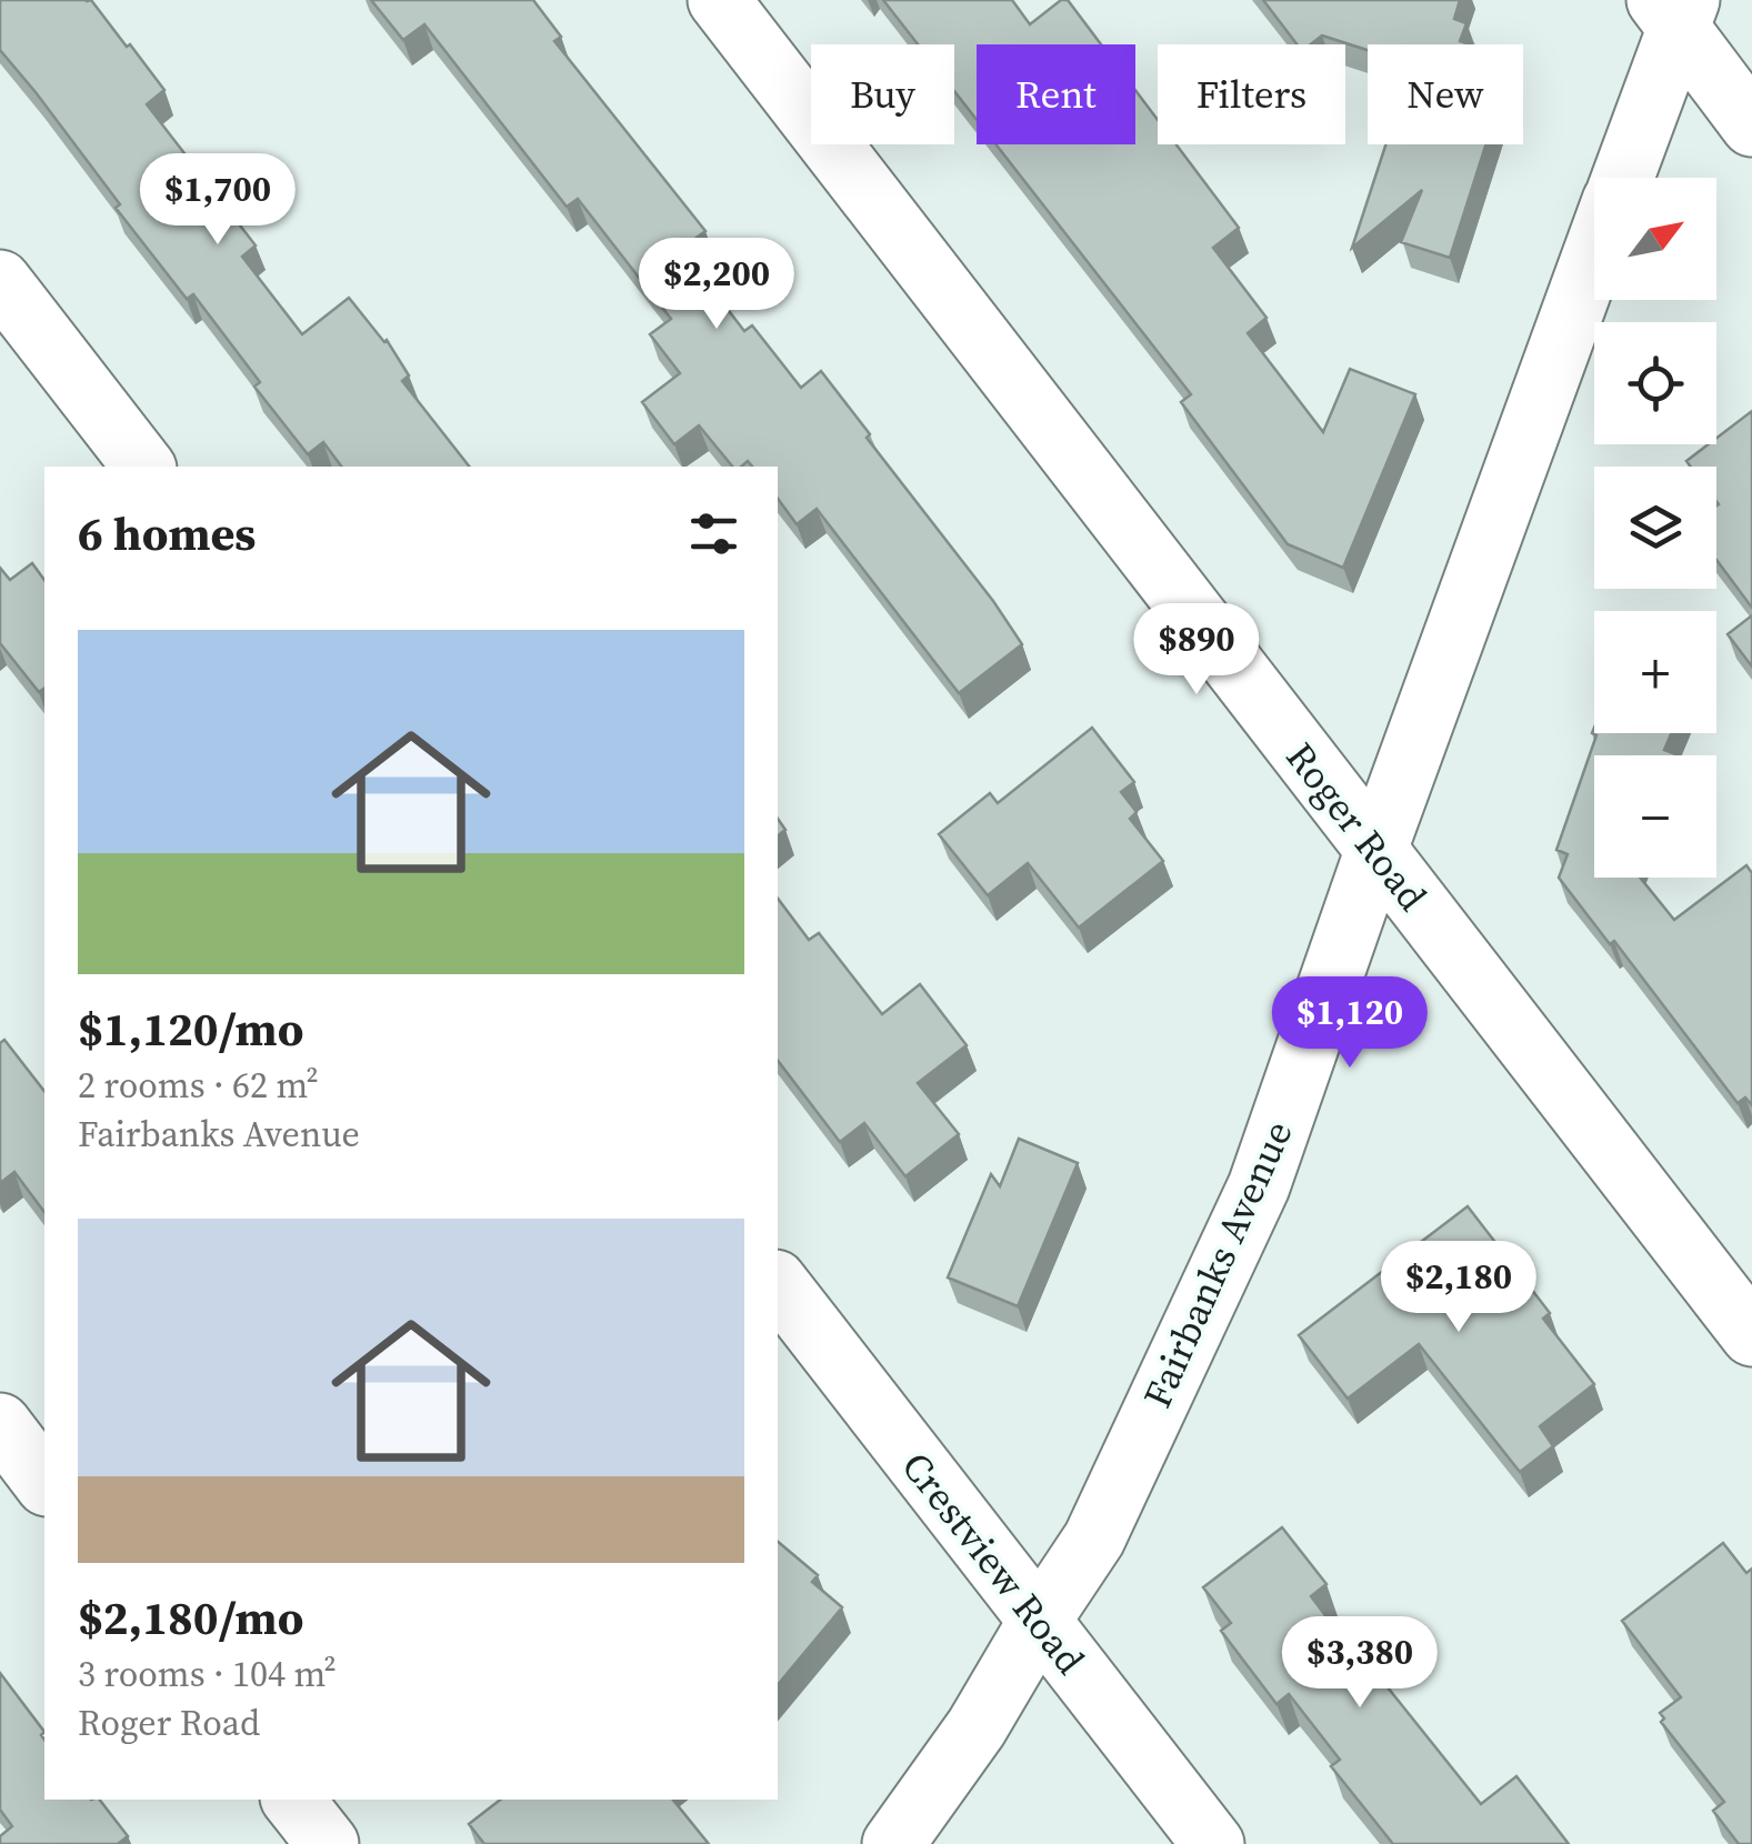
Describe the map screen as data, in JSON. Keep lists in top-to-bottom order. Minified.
{"streets":{"street":["Roger Road","Fairbanks Avenue","Crestview Road"]},"crossings":[["Roger Road","Fairbanks Avenue"],["Fairbanks Avenue","Crestview Road"]],"north":"top right","page":{"chip":["Buy","Rent","Filters","New"],"price":["$1,700","$2,200","$890","$1,120","$2,180","$3,380"],"map_buttons":["+","−"],"heading":"6 homes","list":[{"name":"$1,120/mo","note":"2 rooms · 62 m² · Fairbanks Avenue"},{"name":"$2,180/mo","note":"3 rooms · 104 m² · Roger Road"}]}}
